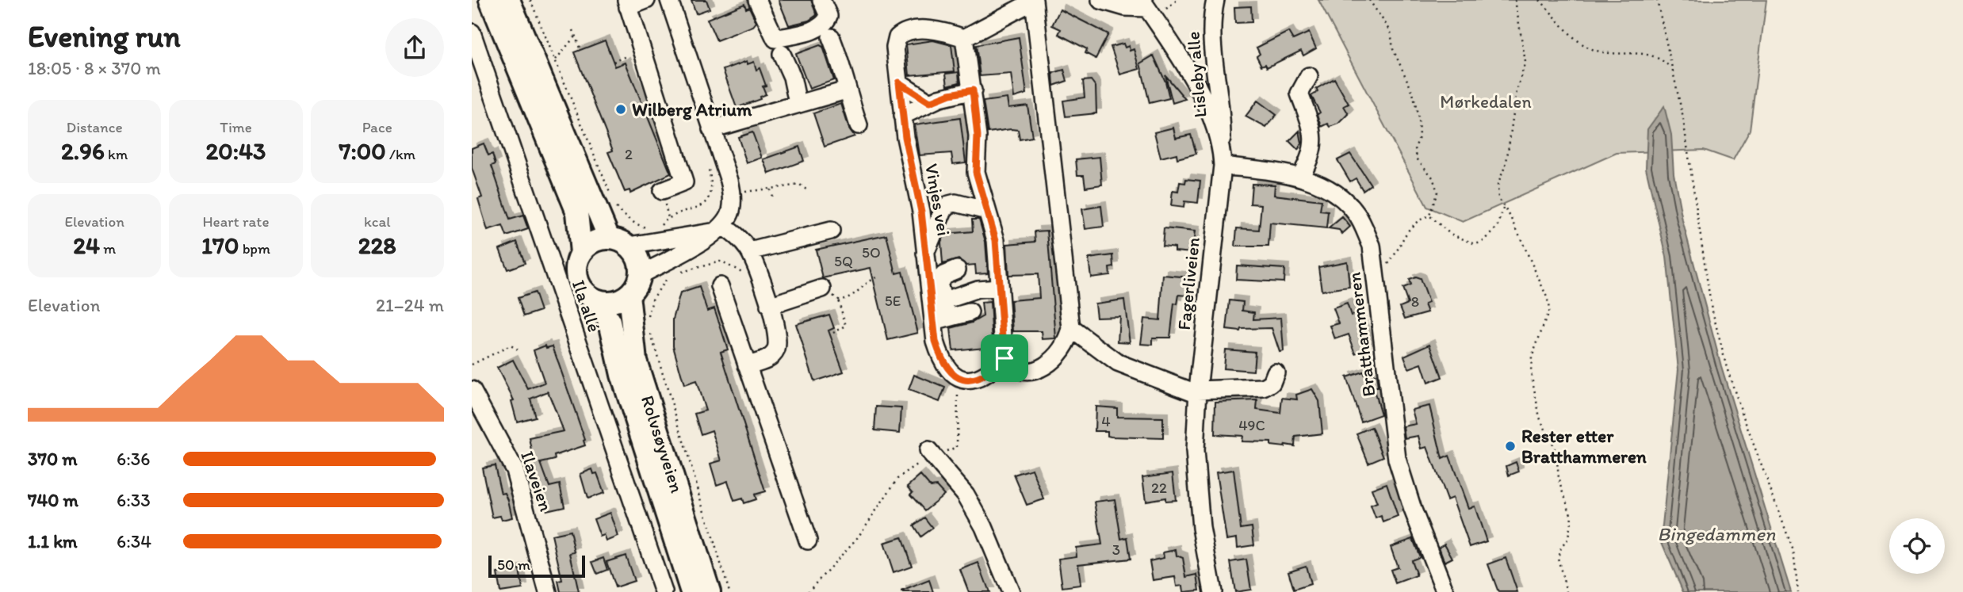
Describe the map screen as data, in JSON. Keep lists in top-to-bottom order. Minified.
{"streets":{"main road":["Rolvsøyveien"],"street":["Lisleby alle","Vinjes vei","Fagerliveien","Ila allé","Bratthammeren","Ilaveien"]},"crossings":[["Lisleby alle","Fagerliveien"],["Fagerliveien","Bratthammeren"]],"water":["Bingedammen"],"parks":["Mørkedalen"],"places":["Wilberg Atrium","Rester etter Bratthammeren"],"house_numbers":["2","5O","5Q","5E","8","4","49C","22","3"],"scale_bar":"50 m","page":{"heading":["Evening run","18:05 · 8 × 370 m"],"stats":[["Distance","2.96 km"],["Time","20:43"],["Pace","7:00 /km"],["Elevation","24 m"],["Heart rate","170 bpm"],["kcal","228"]],"chart":["Elevation","21–24 m"],"list":[{"name":"370 m","note":"6:36"},{"name":"740 m","note":"6:33"},{"name":"1.1 km","note":"6:34"}],"scale":"50 m"}}
